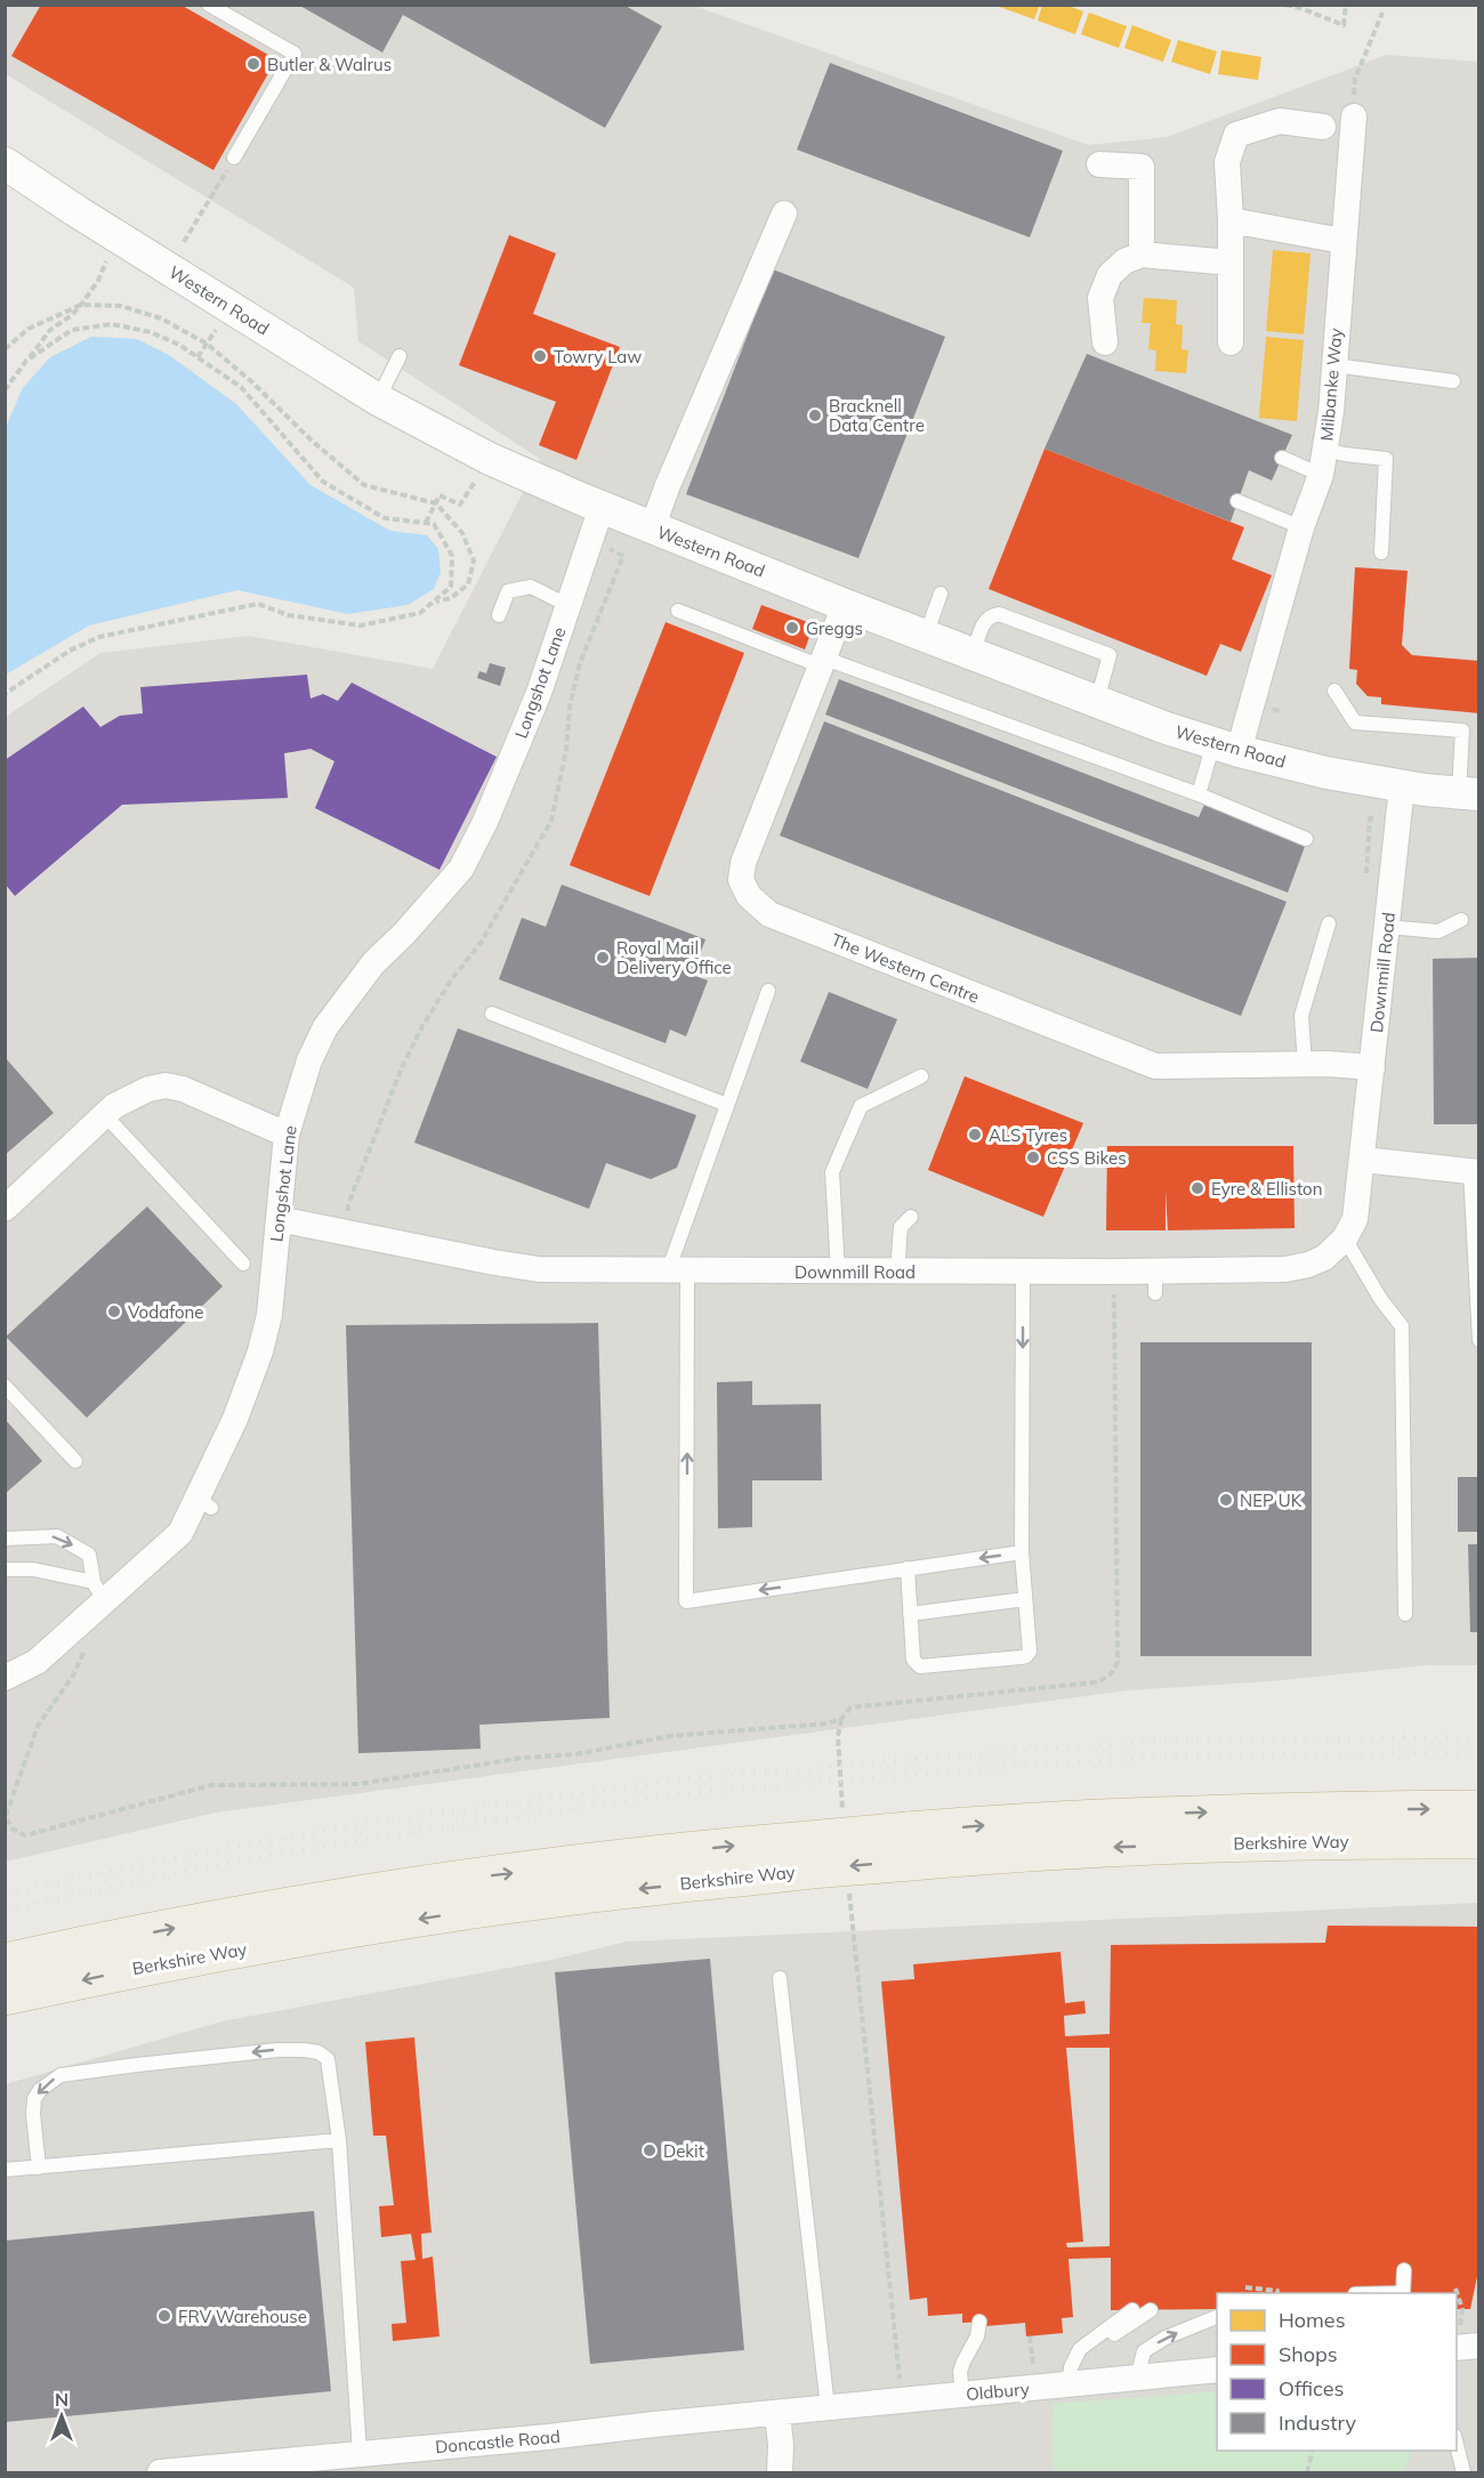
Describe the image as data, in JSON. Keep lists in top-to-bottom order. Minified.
{"streets":{"highway":["Berkshire Way"],"street":["Western Road","Milbanke Way","Longshot Lane","The Western Centre","Downmill Road","Oldbury","Doncastle Road"]},"crossings":[["Western Road","Milbanke Way"],["Western Road","Longshot Lane"],["Western Road","The Western Centre"],["Western Road","Downmill Road"],["Longshot Lane","Downmill Road"],["The Western Centre","Downmill Road"],["Oldbury","Doncastle Road"]],"places":["Butler & Walrus","Towry Law","Bracknell Data Centre","Greggs","Royal Mail Delivery Office","ALS Tyres","CSS Bikes","Eyre & Elliston","Vodafone","NEP UK","Dekit","FRV Warehouse"],"legend":["Homes","Shops","Offices","Industry"],"north":"top"}
